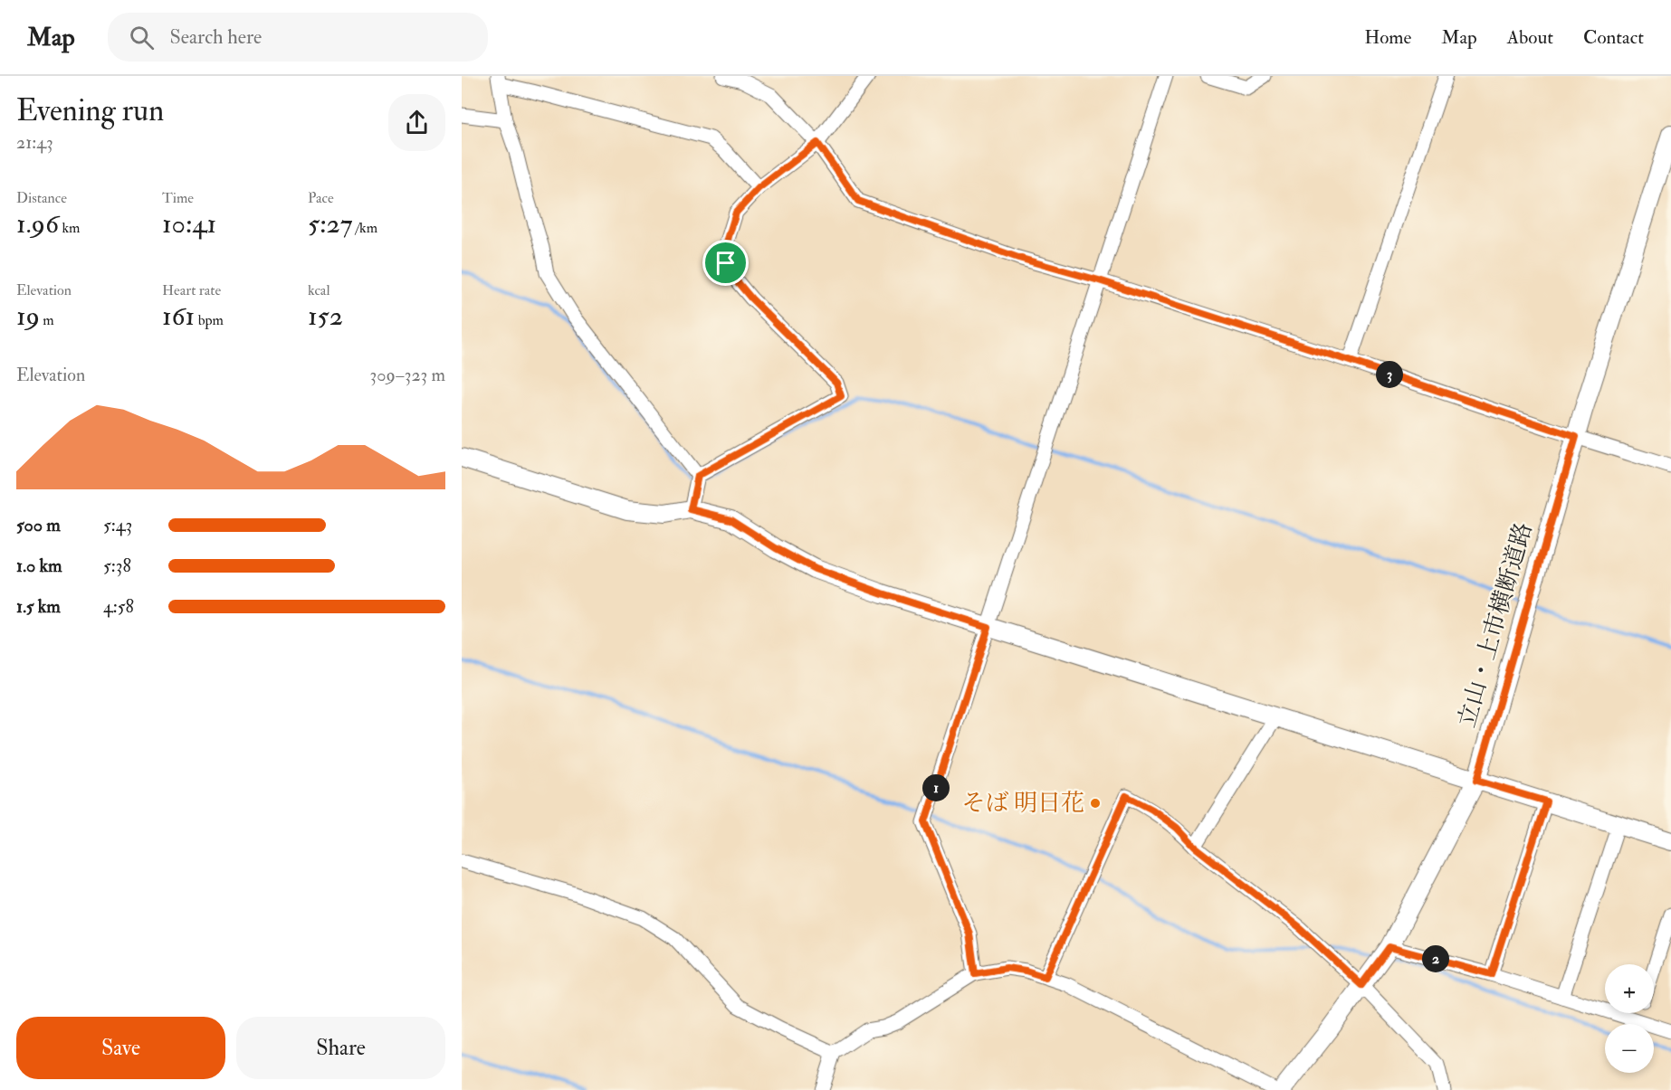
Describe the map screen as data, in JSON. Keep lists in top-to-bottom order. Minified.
{"streets":{"street":["立山・上市横断道路"]},"places":["そば 明日花"],"page":{"header":"Map","search":"Search here","nav":["Home","Map","About","Contact"],"heading":["Evening run","21:43"],"stats":[["Distance","1.96 km"],["Time","10:41"],["Pace","5:27 /km"],["Elevation","19 m"],["Heart rate","161 bpm"],["kcal","152"]],"chart":["Elevation","309–323 m"],"pins":["3","1","2"],"list":[{"name":"500 m","note":"5:43"},{"name":"1.0 km","note":"5:38"},{"name":"1.5 km","note":"4:58"}],"map_buttons":["+","−"],"buttons":["Save","Share"]}}
